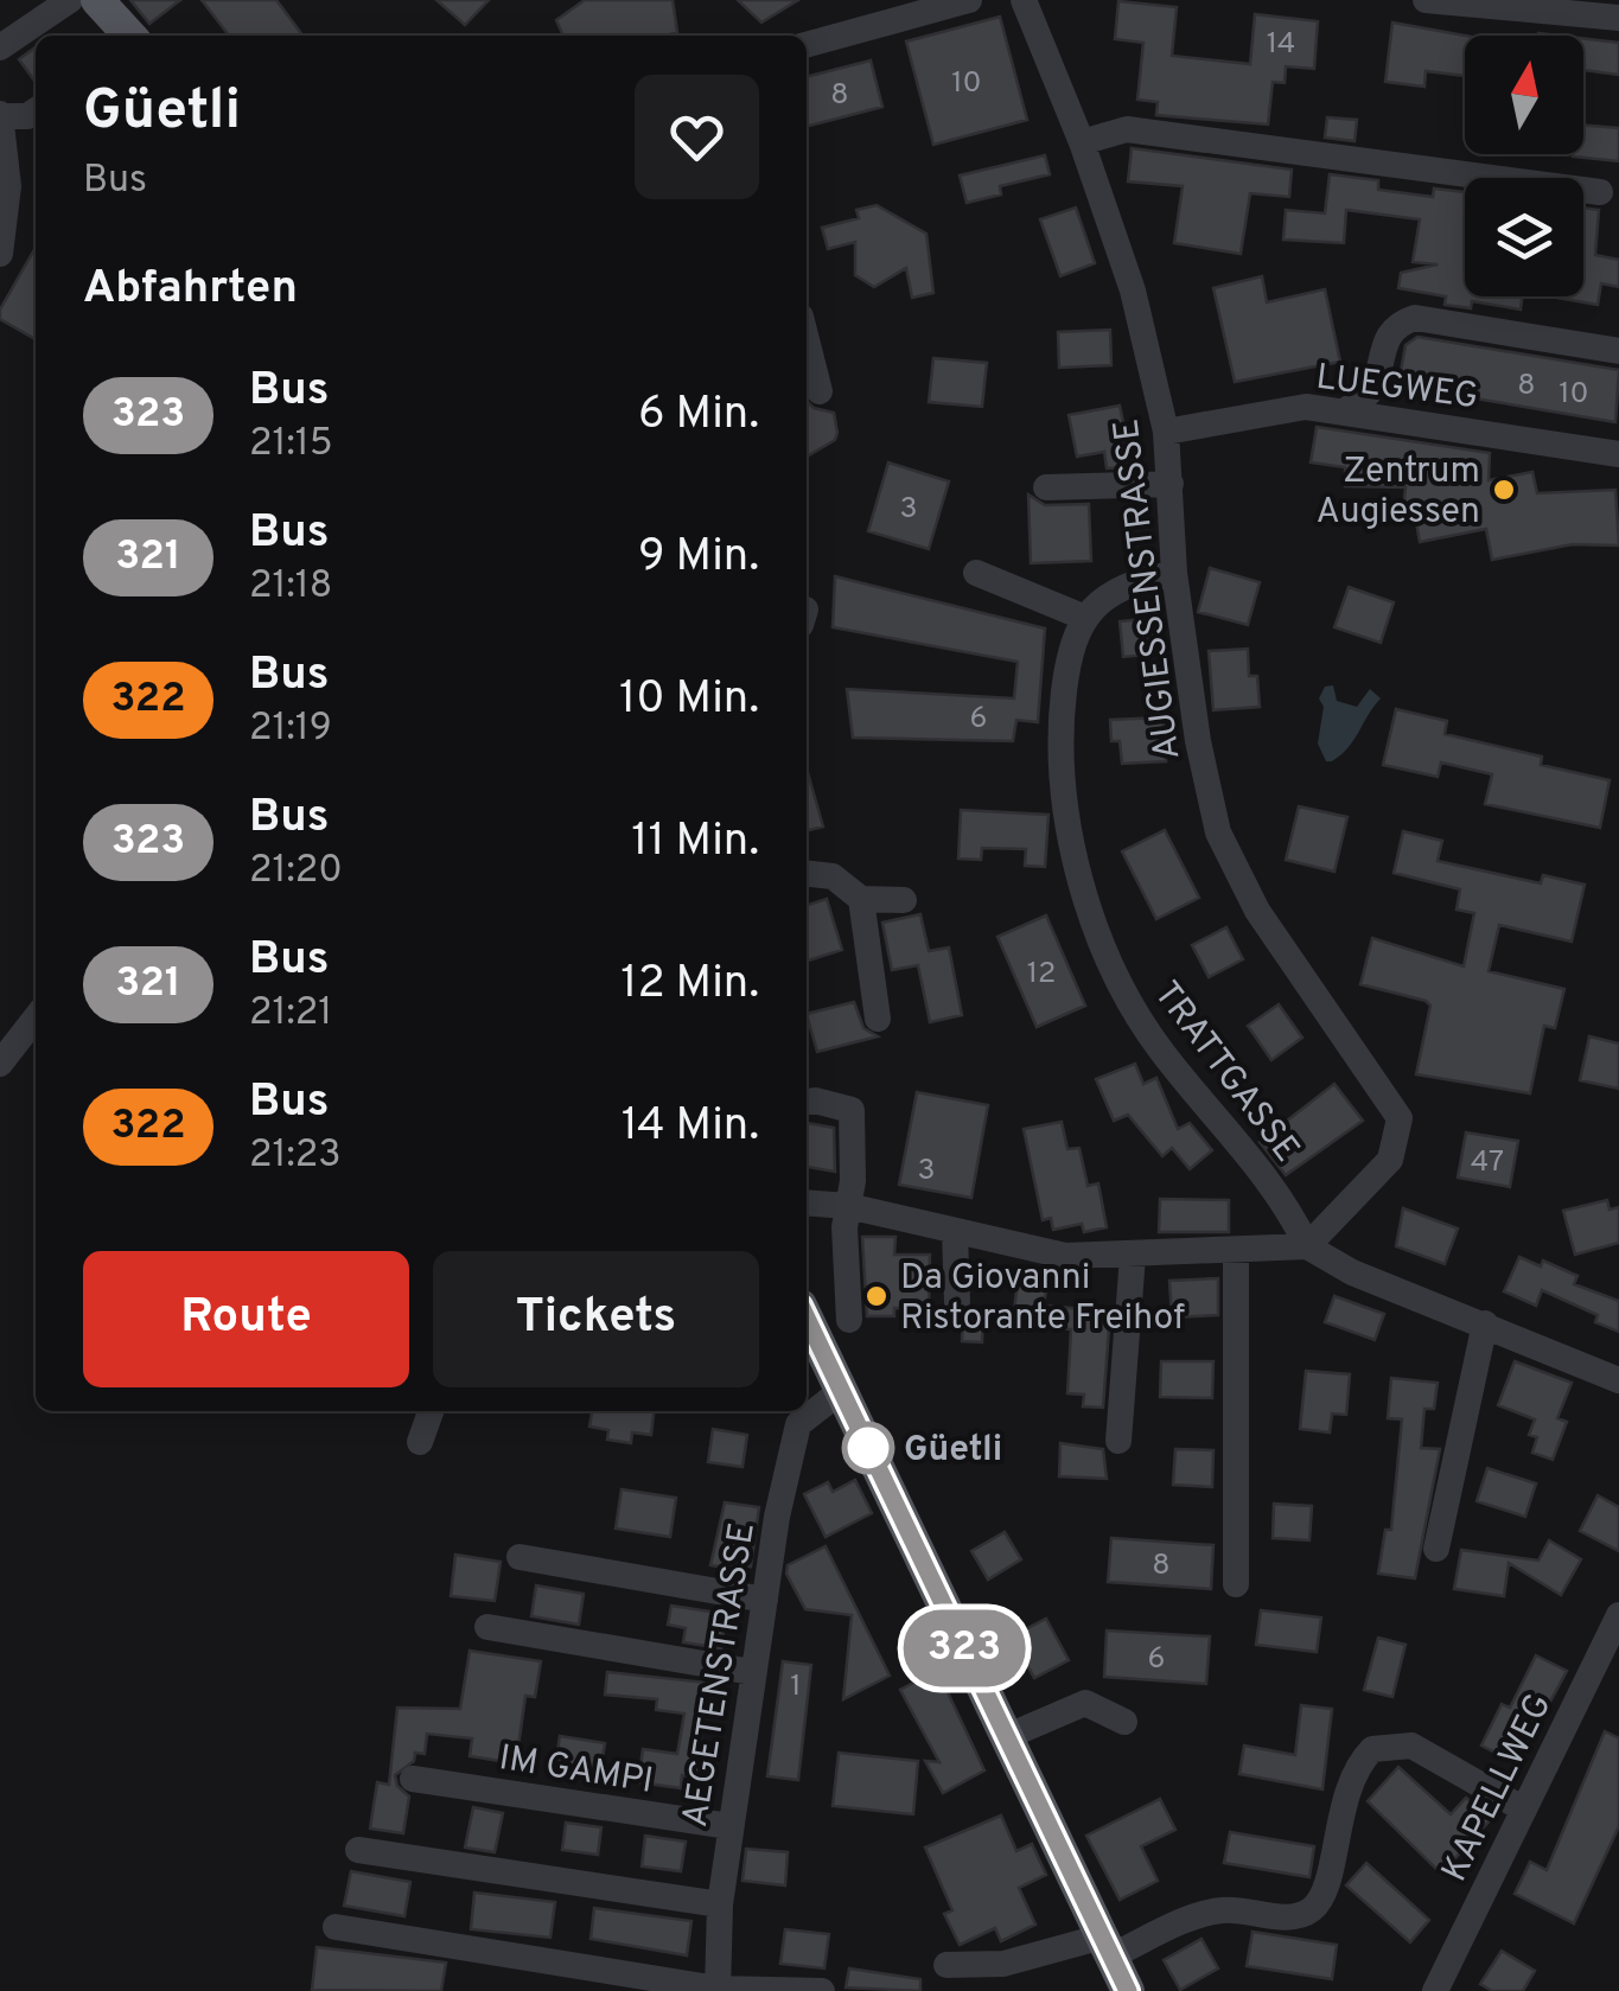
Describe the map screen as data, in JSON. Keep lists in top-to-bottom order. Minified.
{"streets":{"street":["LUEGWEG","AUGIESSENSTRASSE","TRATTGASSE","AEGETENSTRASSE","IM GAMPI","KAPELLWEG"]},"crossings":[["LUEGWEG","AUGIESSENSTRASSE"],["AUGIESSENSTRASSE","TRATTGASSE"],["AEGETENSTRASSE","IM GAMPI"]],"places":["Zentrum Augiessen","Da Giovanni Ristorante Freihof","Güetli"],"lines":["bus line 323"],"house_numbers":["14","10","8","8","10","3","6","12","47","3","8","6","1"],"north":"top","page":{"on_map":"323","heading":[["Güetli","Bus"],"Abfahrten"],"list":[{"mark":"323","name":"Bus","note":"21:15","value":"6 Min."},{"mark":"321","name":"Bus","note":"21:18","value":"9 Min."},{"mark":"322","name":"Bus","note":"21:19","value":"10 Min."},{"mark":"323","name":"Bus","note":"21:20","value":"11 Min."},{"mark":"321","name":"Bus","note":"21:21","value":"12 Min."},{"mark":"322","name":"Bus","note":"21:23","value":"14 Min."}],"buttons":["Route","Tickets"]}}
